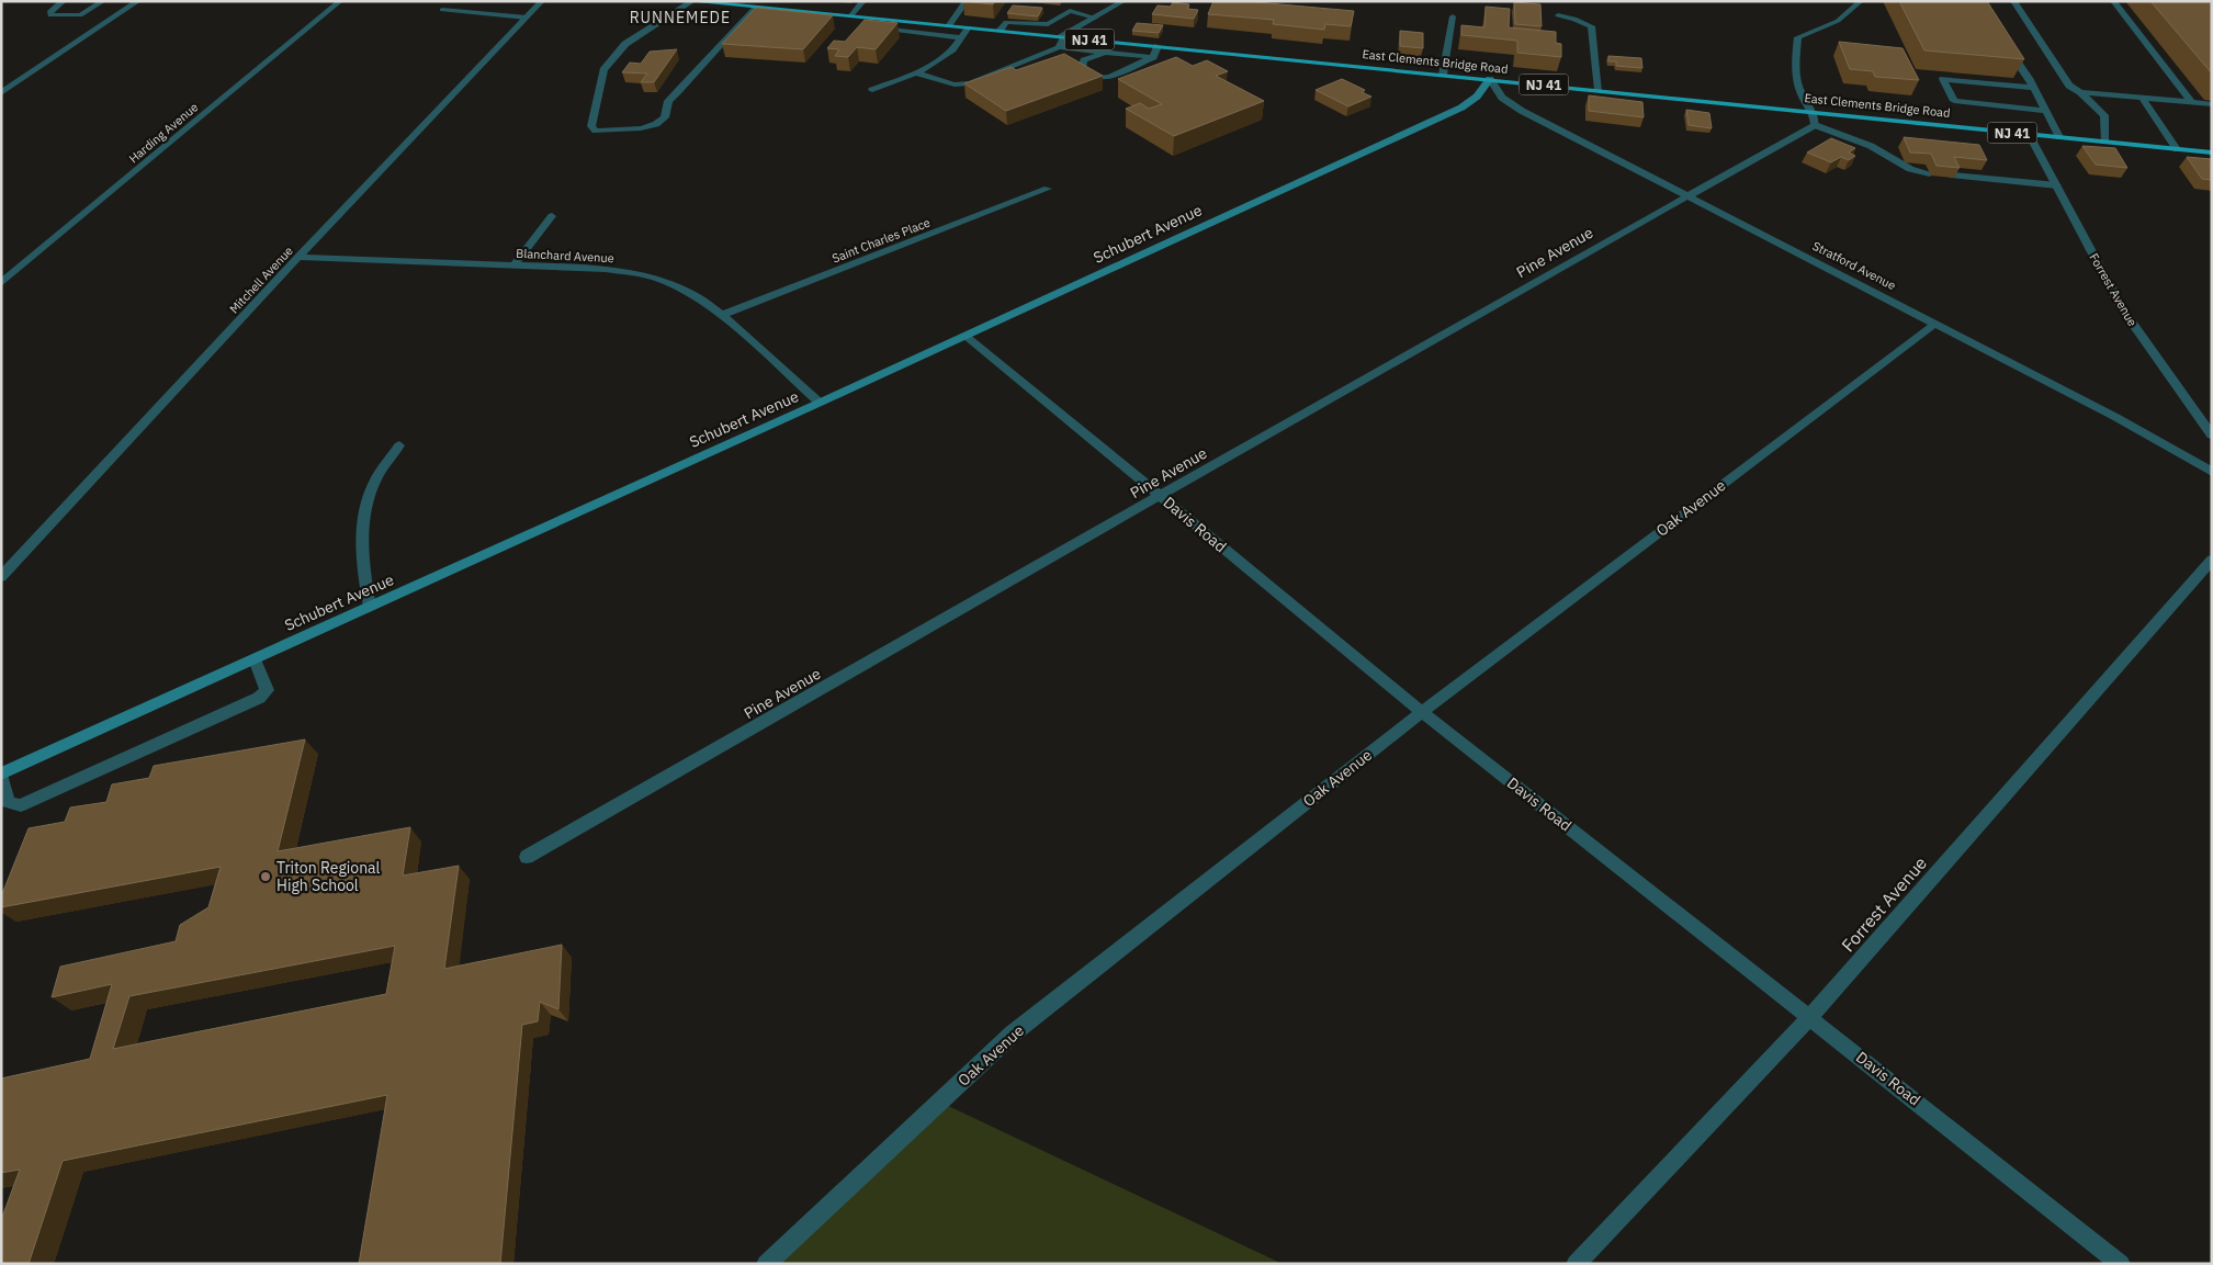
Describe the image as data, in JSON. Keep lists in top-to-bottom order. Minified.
{"streets":{"main road":["NJ 41","East Clements Bridge Road"],"street":["Harding Avenue","Schubert Avenue","Saint Charles Place","Pine Avenue","Blanchard Avenue","Stratford Avenue","Mitchell Avenue","Forrest Avenue","Oak Avenue","Davis Road"]},"crossings":[["East Clements Bridge Road","Schubert Avenue"],["East Clements Bridge Road","Stratford Avenue"],["East Clements Bridge Road","Forrest Avenue"],["Schubert Avenue","Blanchard Avenue"],["Schubert Avenue","Stratford Avenue"],["Schubert Avenue","Davis Road"],["Saint Charles Place","Blanchard Avenue"],["Pine Avenue","Stratford Avenue"],["Pine Avenue","Davis Road"],["Blanchard Avenue","Mitchell Avenue"],["Stratford Avenue","Oak Avenue"],["Forrest Avenue","Davis Road"],["Oak Avenue","Davis Road"]],"districts":["RUNNEMEDE"],"places":["Triton Regional High School"]}
